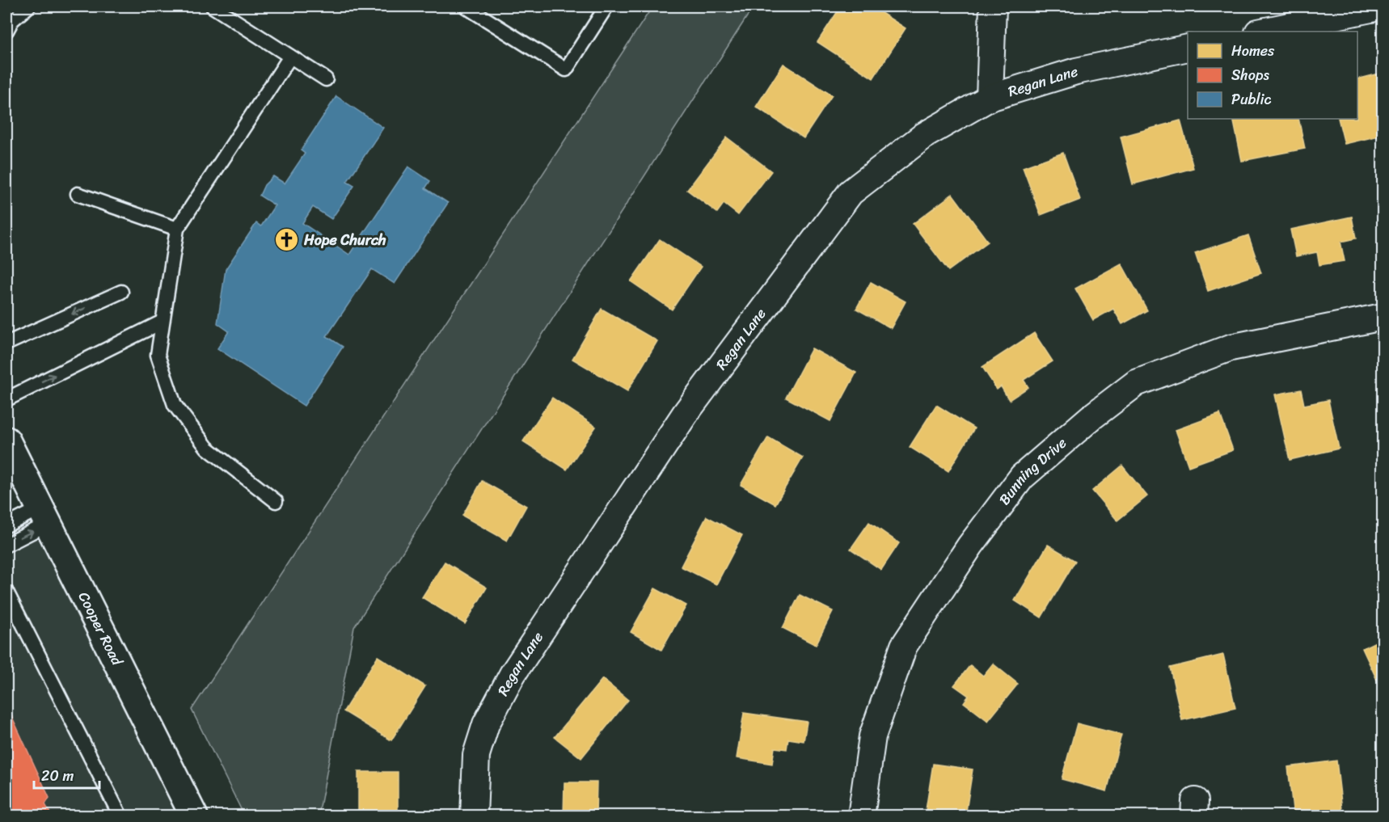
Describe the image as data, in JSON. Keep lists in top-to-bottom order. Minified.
{"streets":{"street":["Regan Lane","Bunning Drive","Cooper Road"]},"places":{"church":["Hope Church"]},"legend":["Homes","Shops","Public"],"scale_bar":"20 m"}
